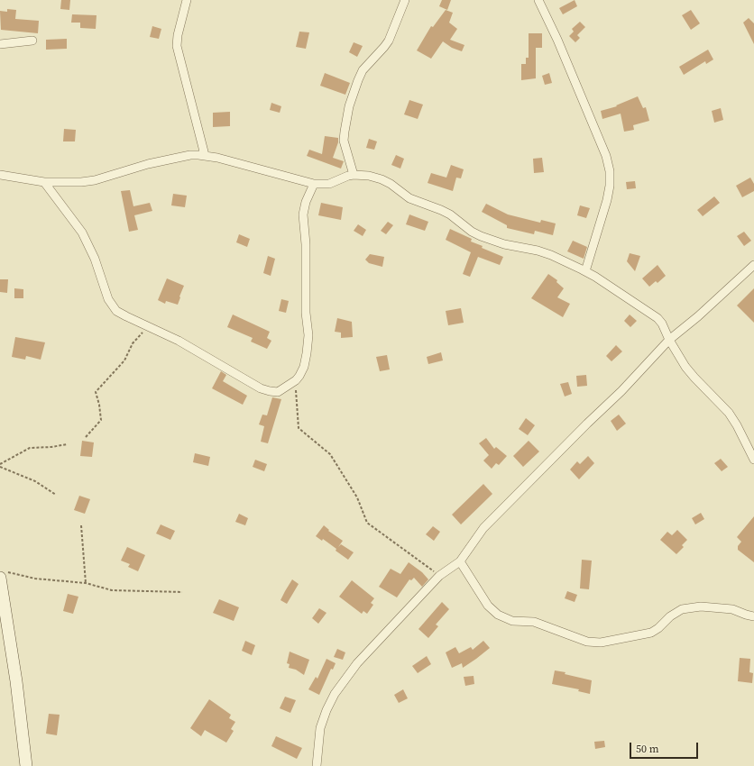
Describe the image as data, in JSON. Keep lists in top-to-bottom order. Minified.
{"scale_bar":"50 m"}
